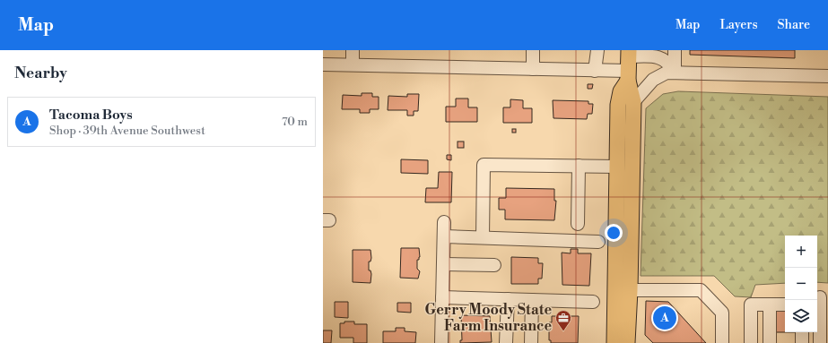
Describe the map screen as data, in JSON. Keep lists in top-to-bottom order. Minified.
{"places":{"office":["Gerry Moody State Farm Insurance"]},"page":{"header":"Map","nav":["Map","Layers","Share"],"heading":"Nearby","list":[{"mark":"A","name":"Tacoma Boys","note":"Shop · 39th Avenue Southwest","value":"70 m"}],"map_buttons":["+","−"],"pins":"A"}}
